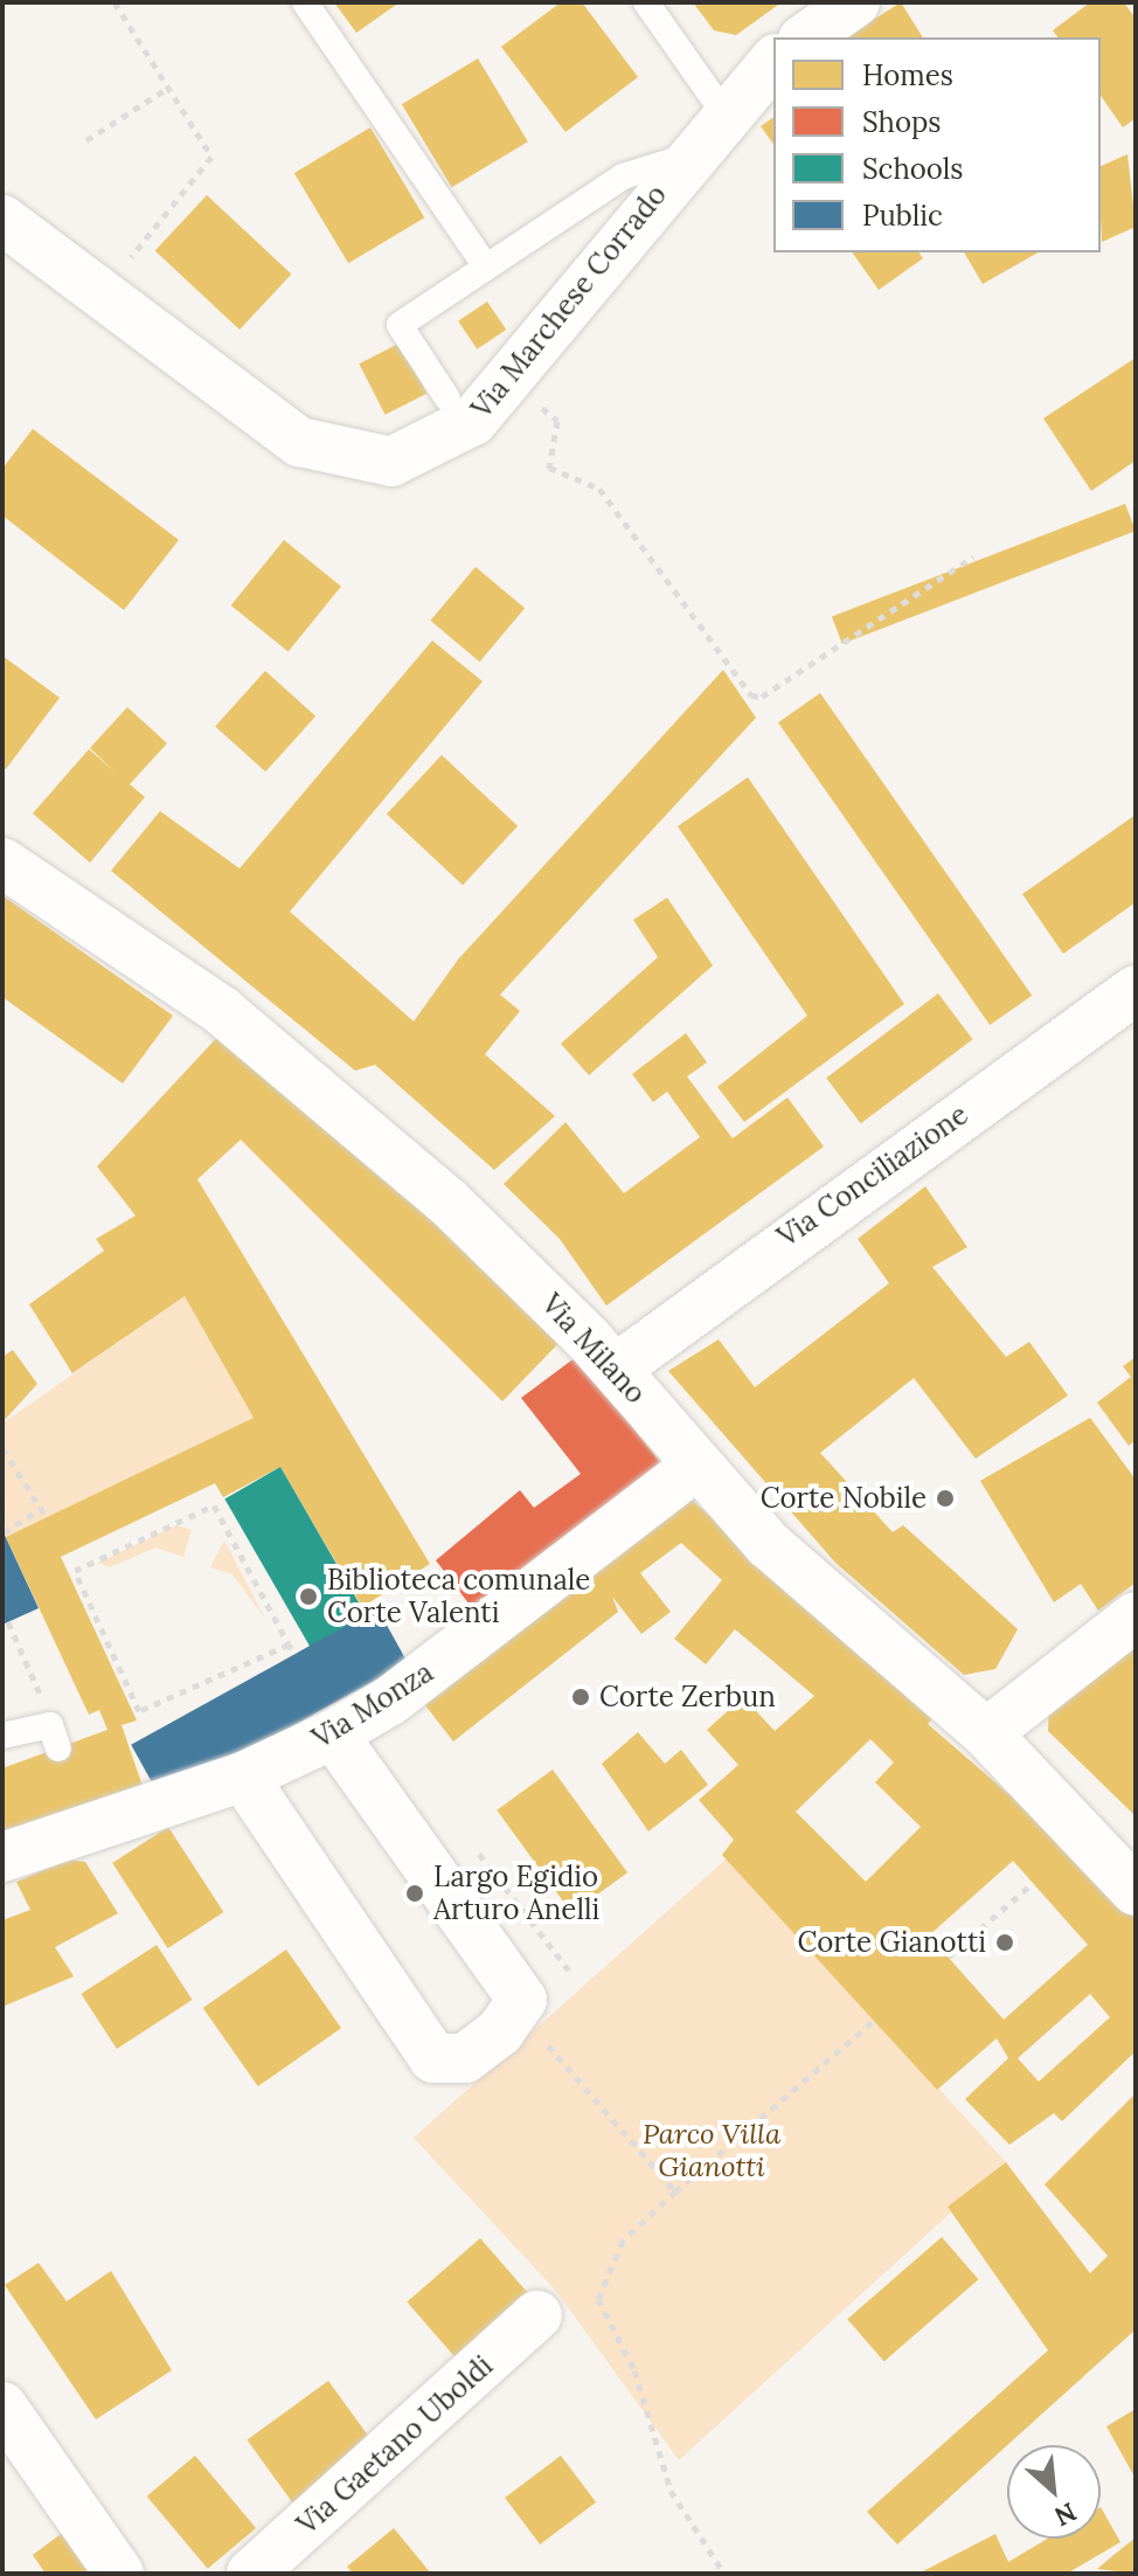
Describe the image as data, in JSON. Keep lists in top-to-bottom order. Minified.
{"streets":{"street":["Via Marchese Corrado","Via Conciliazione","Via Milano","Via Monza","Via Gaetano Uboldi"]},"crossings":[["Via Conciliazione","Via Milano"],["Via Milano","Via Monza"]],"parks":["Parco Villa Gianotti"],"places":["Corte Nobile","Biblioteca comunale Corte Valenti","Corte Zerbun","Largo Egidio Arturo Anelli","Corte Gianotti"],"legend":["Homes","Shops","Schools","Public"],"north":"bottom right"}
